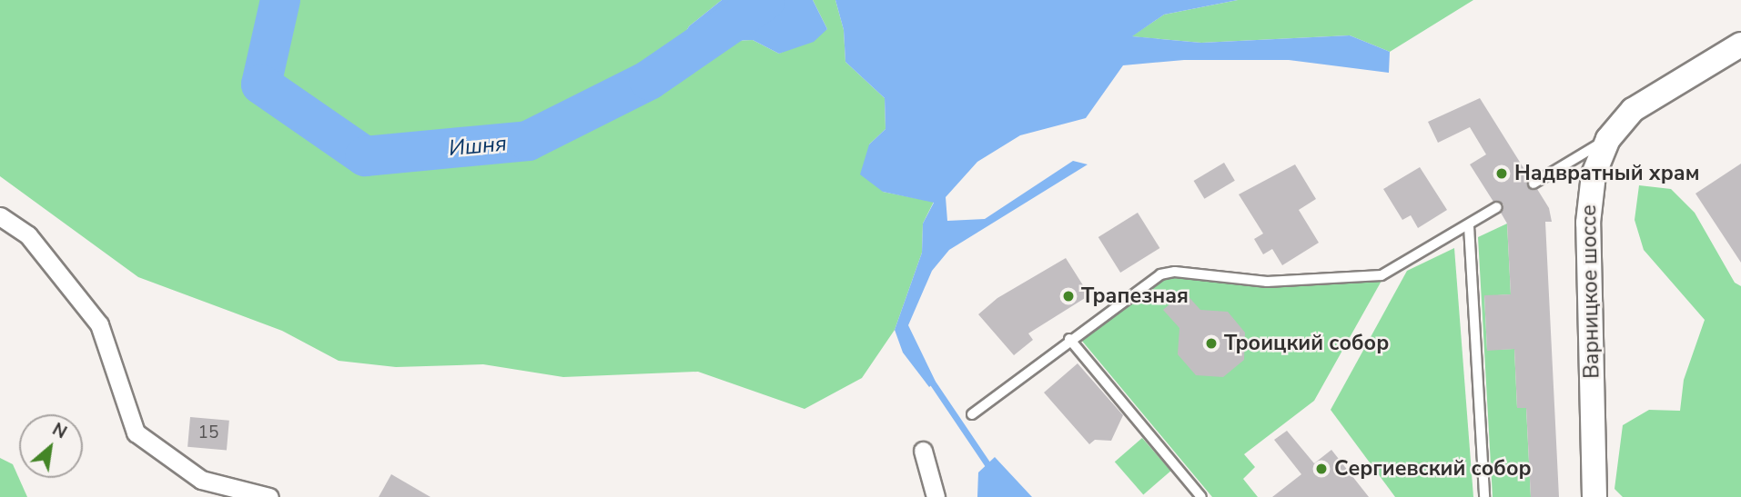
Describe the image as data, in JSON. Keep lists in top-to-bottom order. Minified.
{"streets":{"street":["Варницкое шоссе"]},"water":["Ишня"],"places":["Надвратный храм","Трапезная","Троицкий собор","Сергиевский собор"],"house_numbers":["15"],"north":"top right"}
